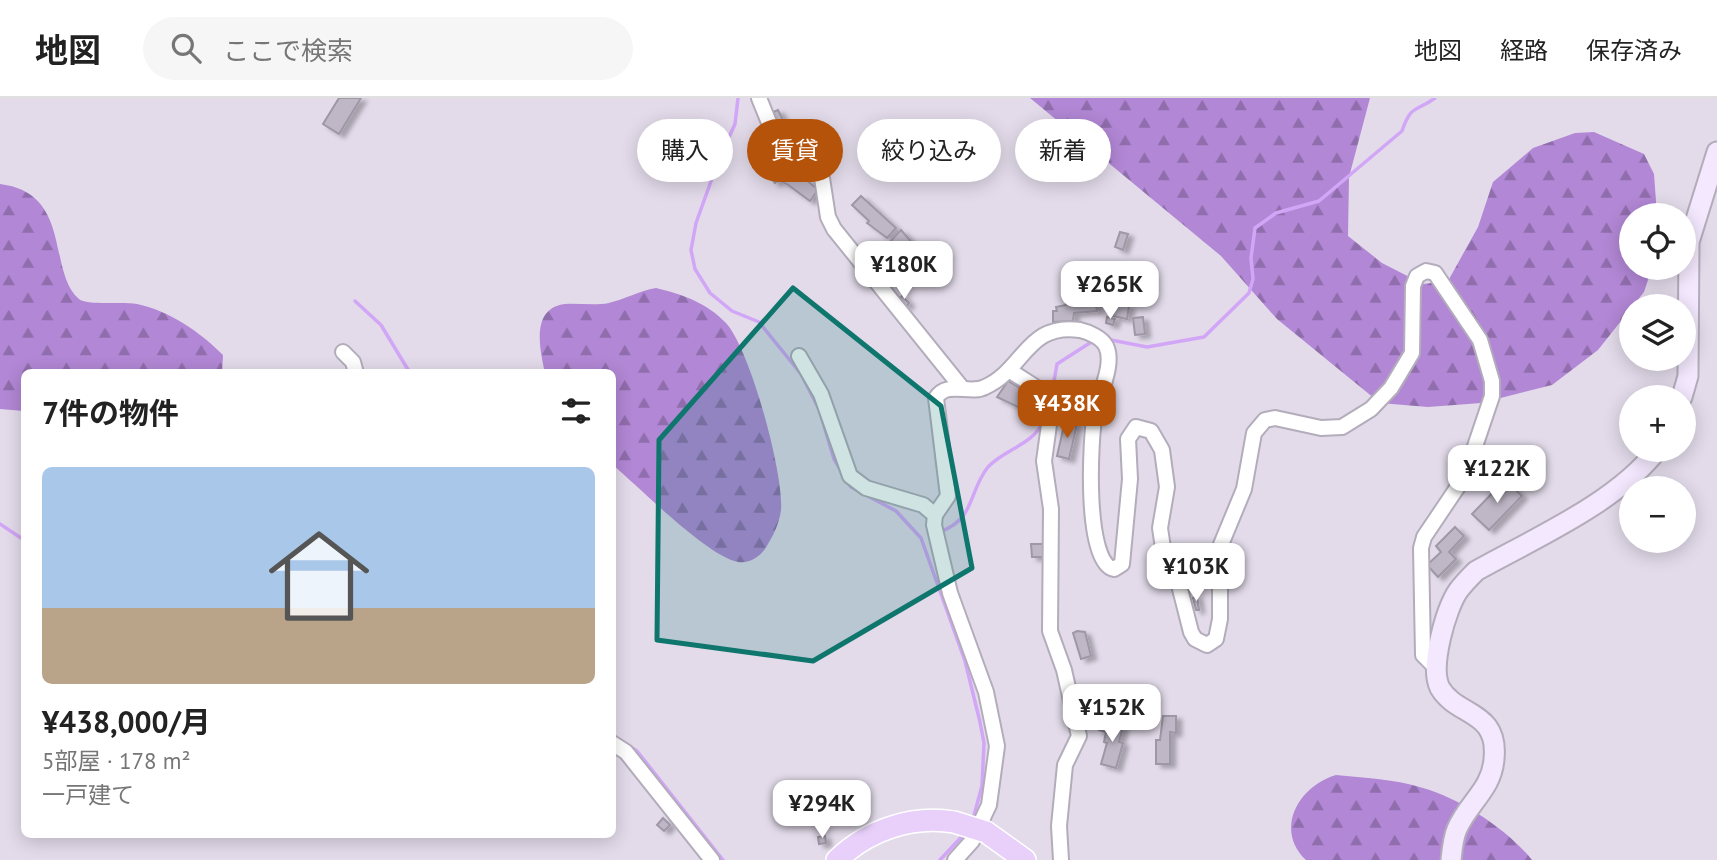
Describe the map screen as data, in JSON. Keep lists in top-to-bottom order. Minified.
{"page":{"header":"地図","search":"ここで検索","nav":["地図","経路","保存済み"],"chip":["購入","賃貸","絞り込み","新着"],"map_buttons":["+","−"],"price":["¥180K","¥265K","¥438K","¥122K","¥103K","¥152K","¥294K"],"heading":"7件の物件","list":[{"name":"¥438,000/月","note":"5部屋 · 178 m² · 一戸建て"}]}}
